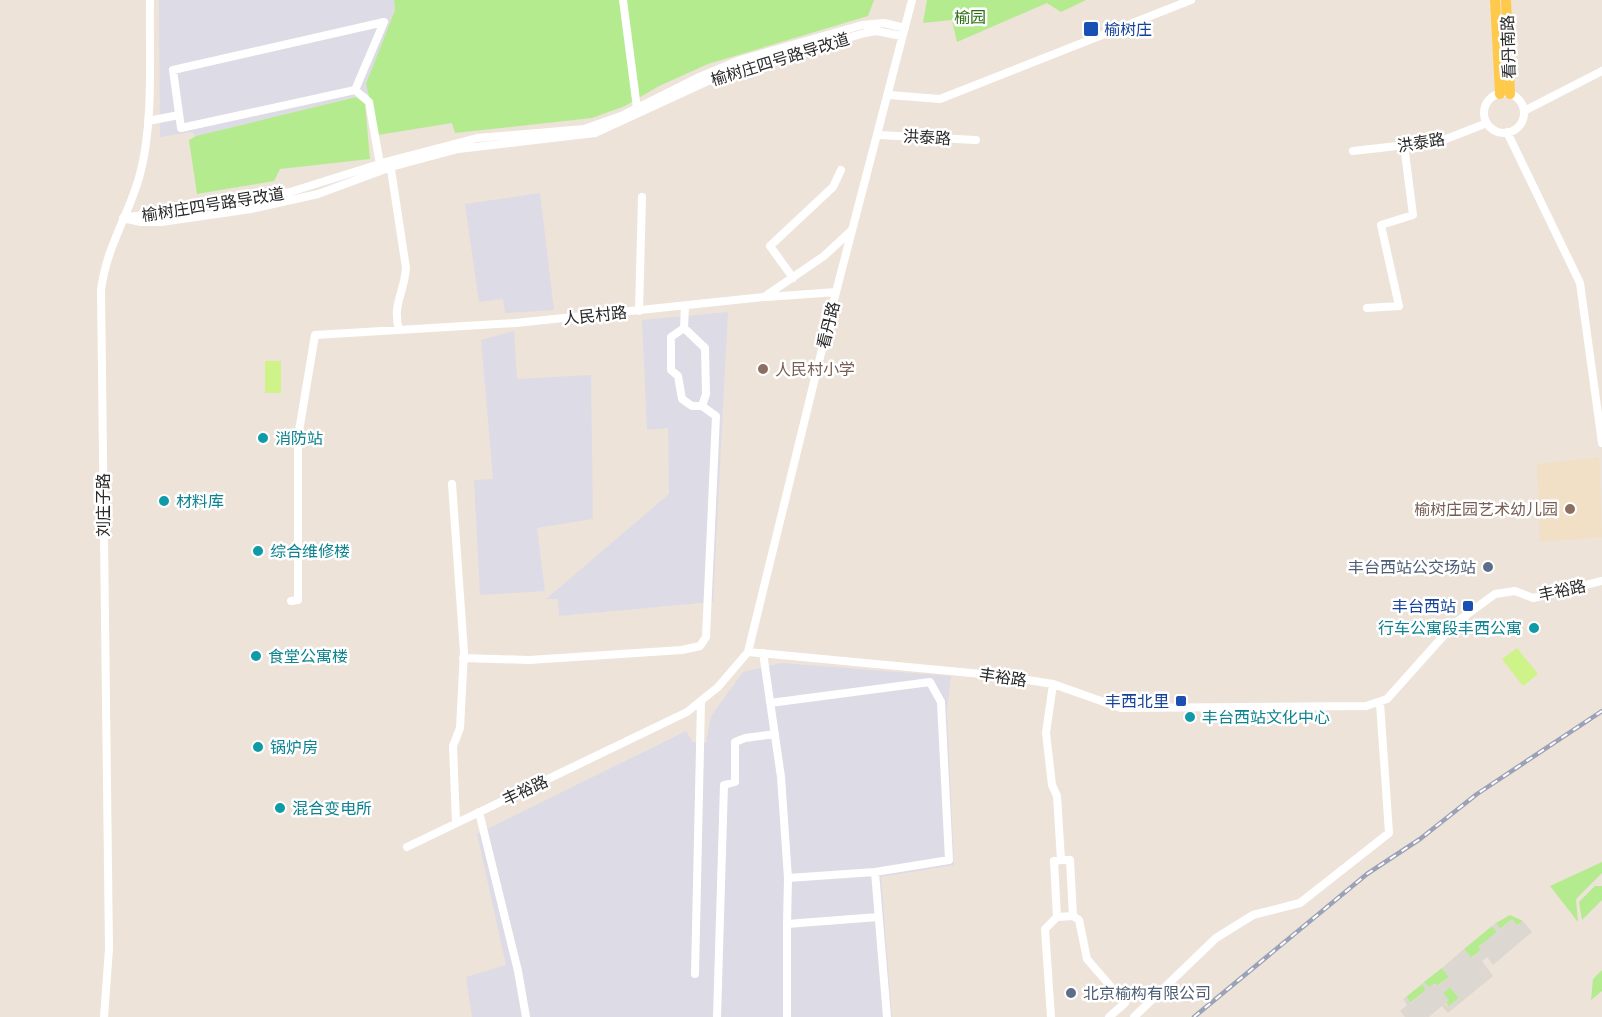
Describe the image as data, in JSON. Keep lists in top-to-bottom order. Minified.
{"streets":{"main road":["看丹南路"],"street":["榆树庄四号路导改道","洪泰路","人民村路","看丹路","刘庄子路","丰裕路"]},"crossings":[["看丹南路","洪泰路"],["榆树庄四号路导改道","看丹路"],["榆树庄四号路导改道","刘庄子路"],["洪泰路","看丹路"],["人民村路","看丹路"],["看丹路","丰裕路"]],"parks":["榆园"],"places":{"transit":["榆树庄","丰台西站","丰西北里"],"other":["人民村小学","消防站","材料库","榆树庄园艺术幼儿园","综合维修楼","丰台西站公交场站","行车公寓段丰西公寓","食堂公寓楼","丰台西站文化中心","锅炉房","混合变电所","北京榆构有限公司"]}}
